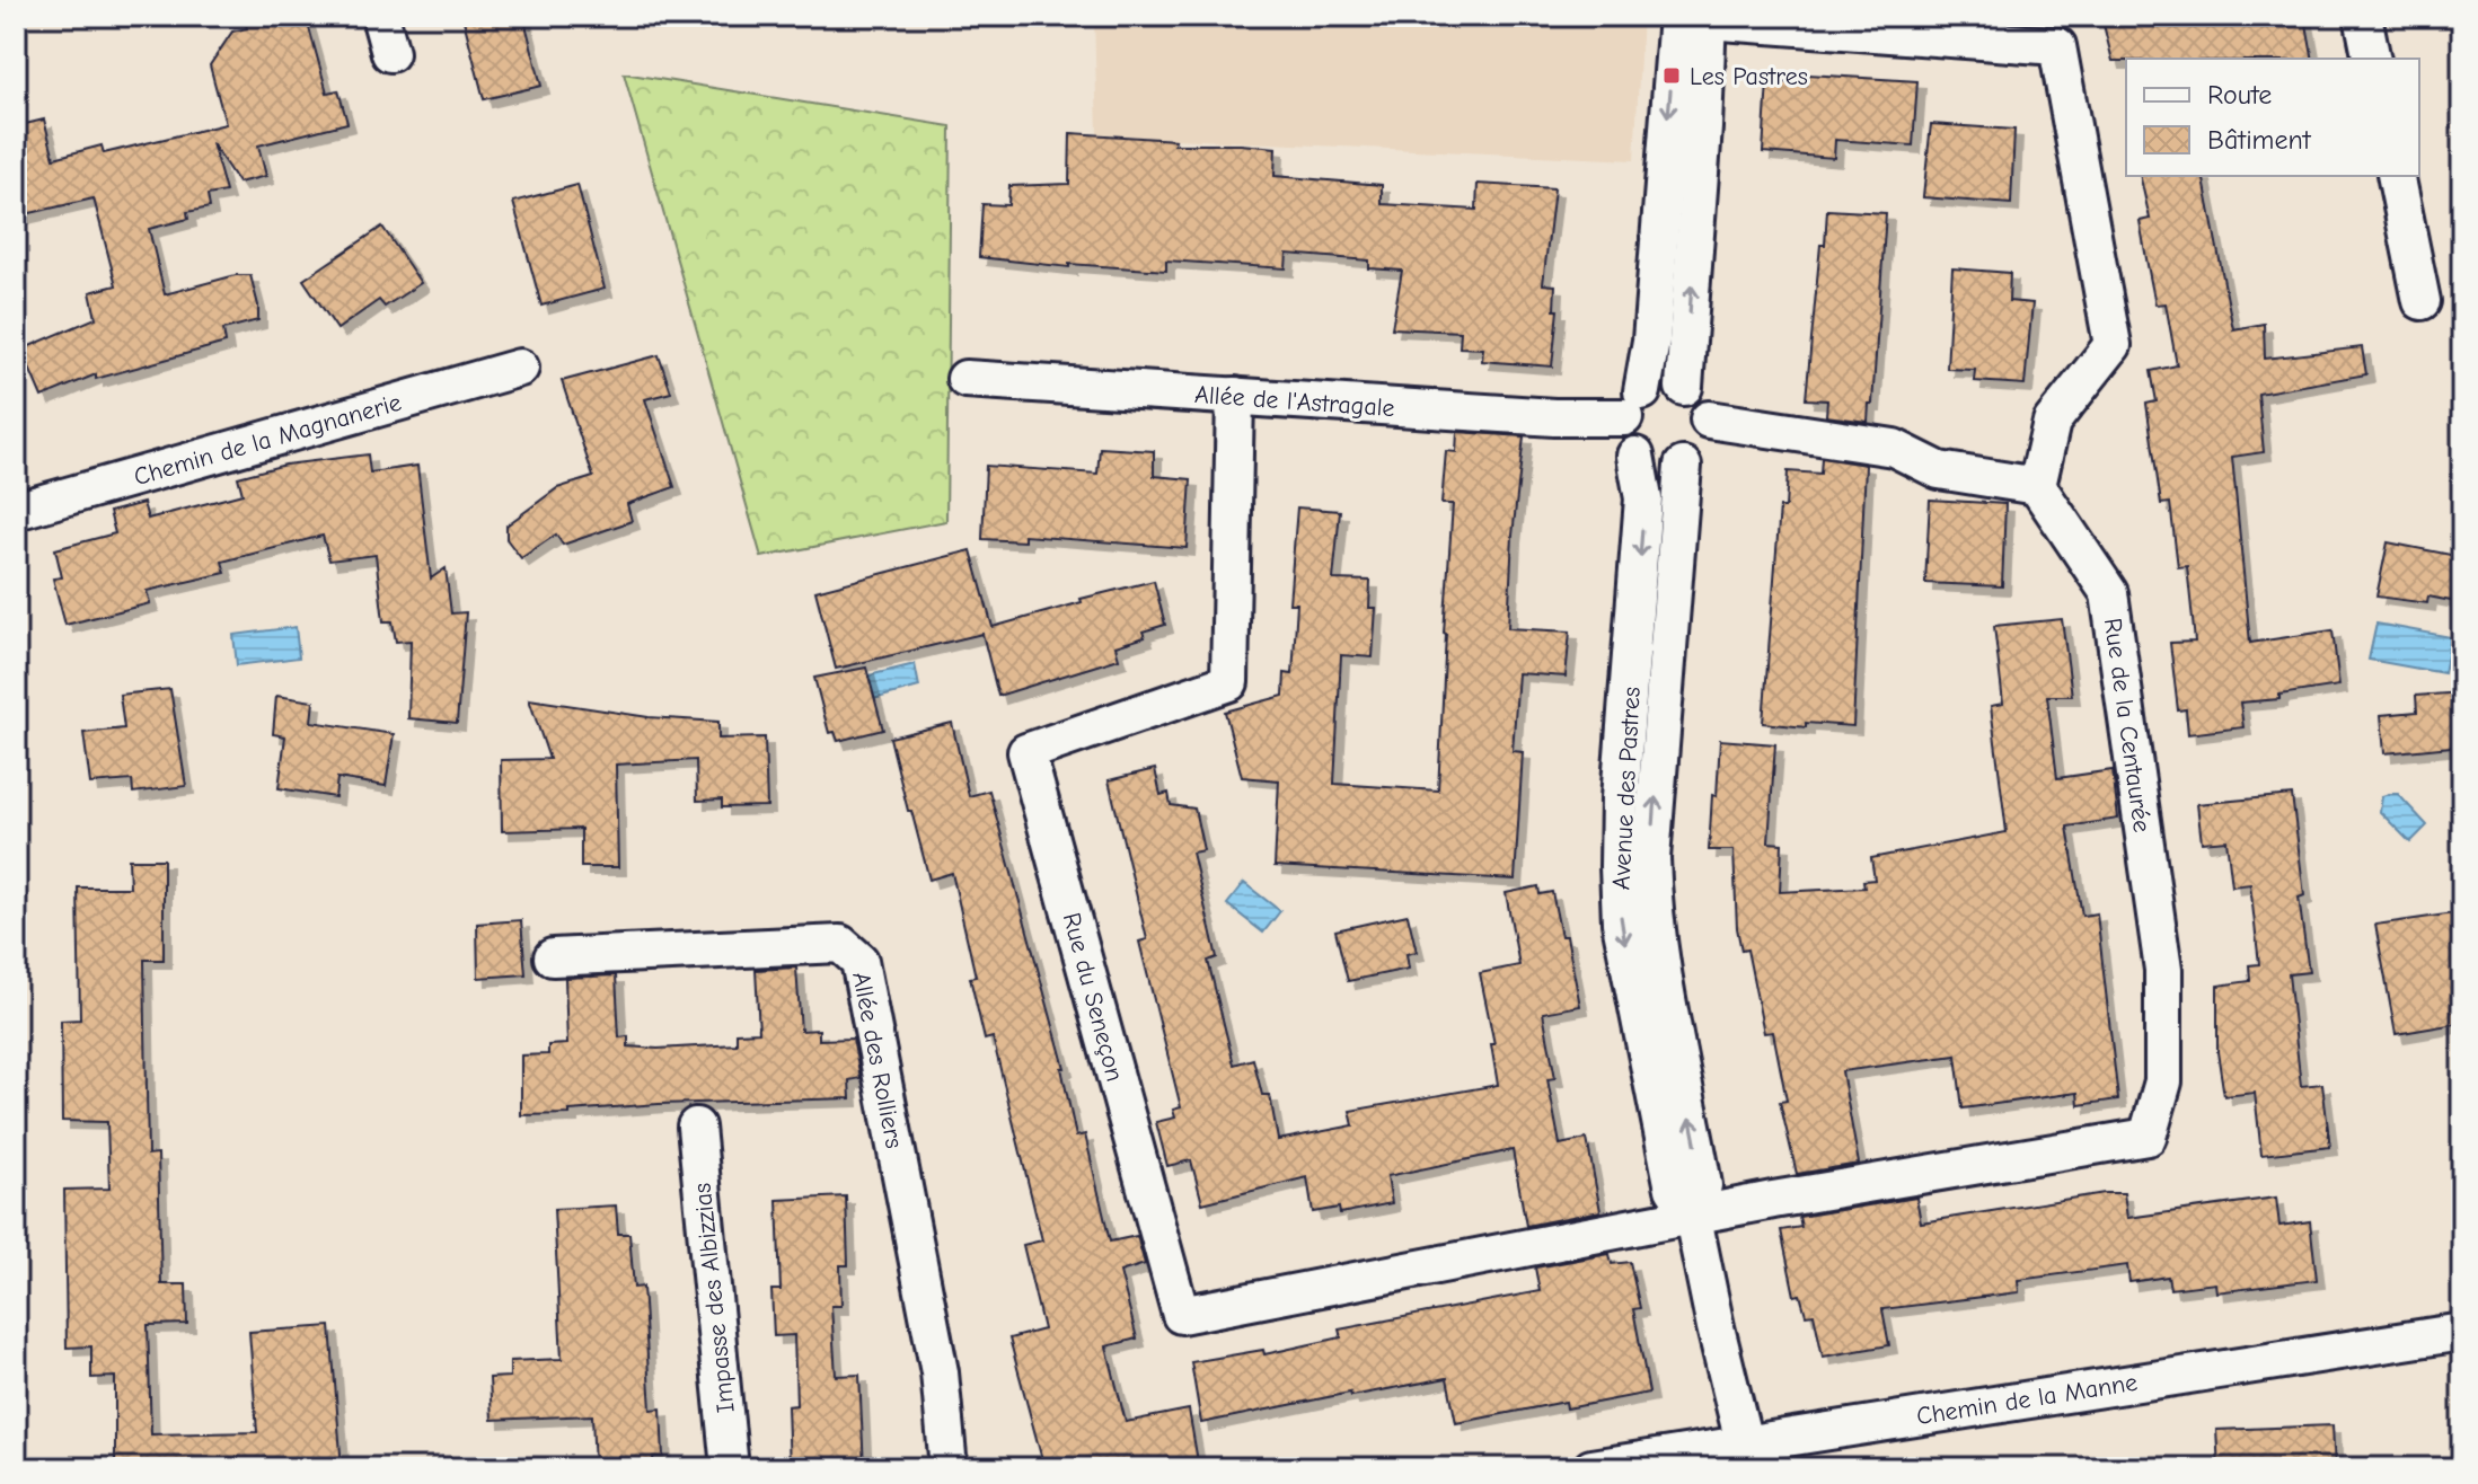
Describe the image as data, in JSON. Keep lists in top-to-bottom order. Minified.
{"streets":{"street":["Allée de l'Astragale","Chemin de la Magnanerie","Rue de la Centaurée","Avenue des Pastres","Rue du Seneçon","Allée des Rolliers","Impasse des Albizzias","Chemin de la Manne"]},"crossings":[["Allée de l'Astragale","Avenue des Pastres"],["Allée de l'Astragale","Rue du Seneçon"],["Rue de la Centaurée","Avenue des Pastres"],["Rue de la Centaurée","Rue du Seneçon"],["Avenue des Pastres","Chemin de la Manne"]],"places":{"transit":["Les Pastres"]},"legend":["Route","Bâtiment"]}
